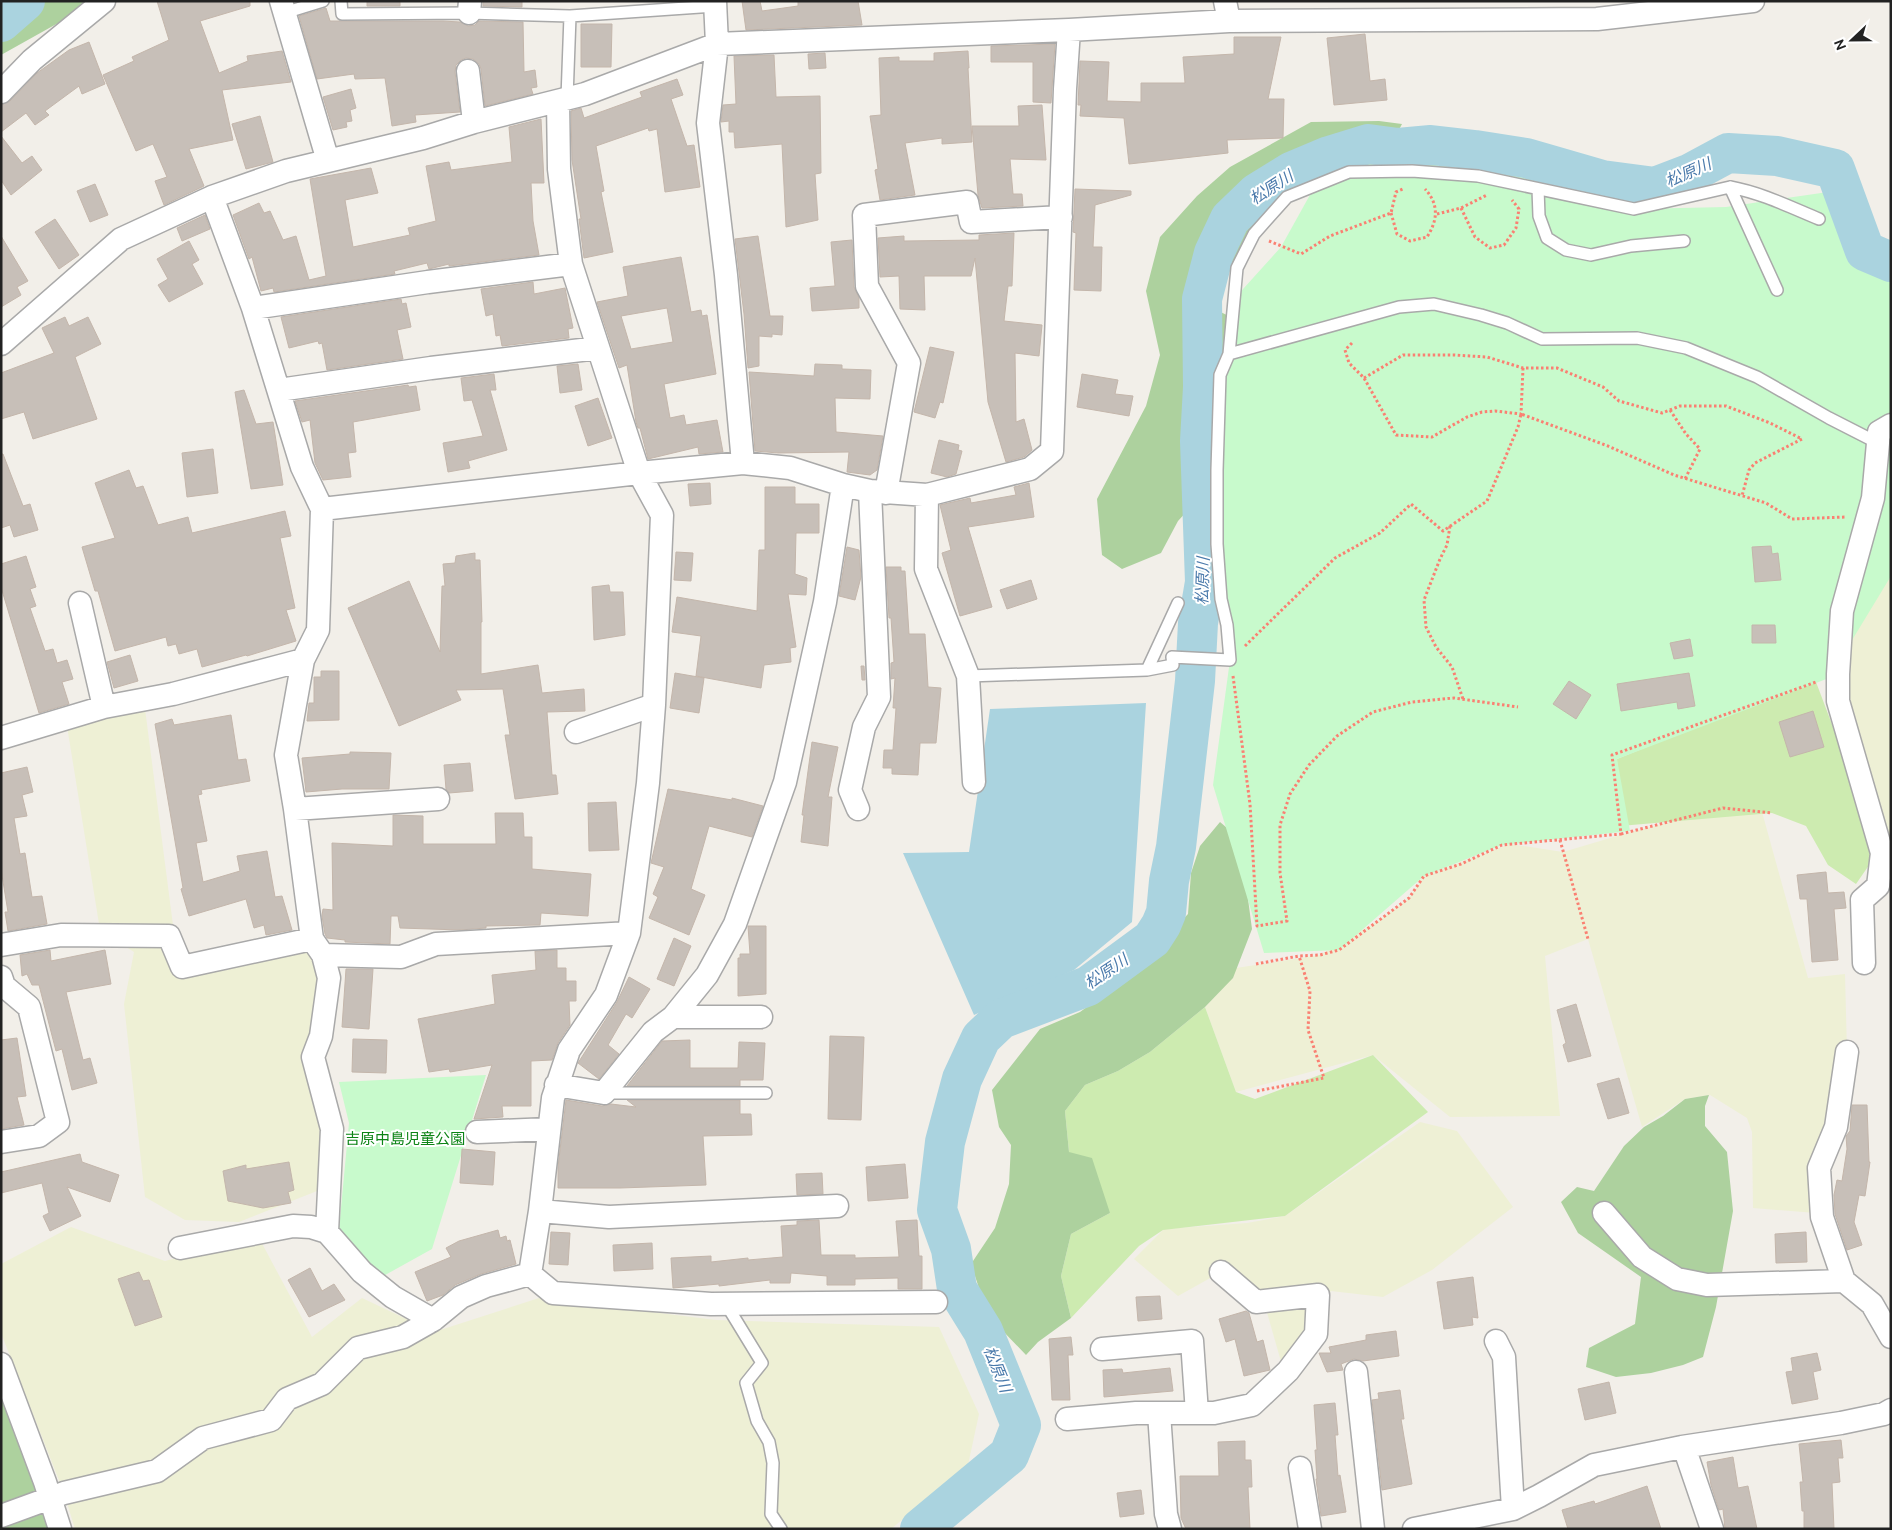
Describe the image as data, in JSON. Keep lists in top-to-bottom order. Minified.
{"water":["松原川"],"parks":["吉原中島児童公園"],"north":"left"}
